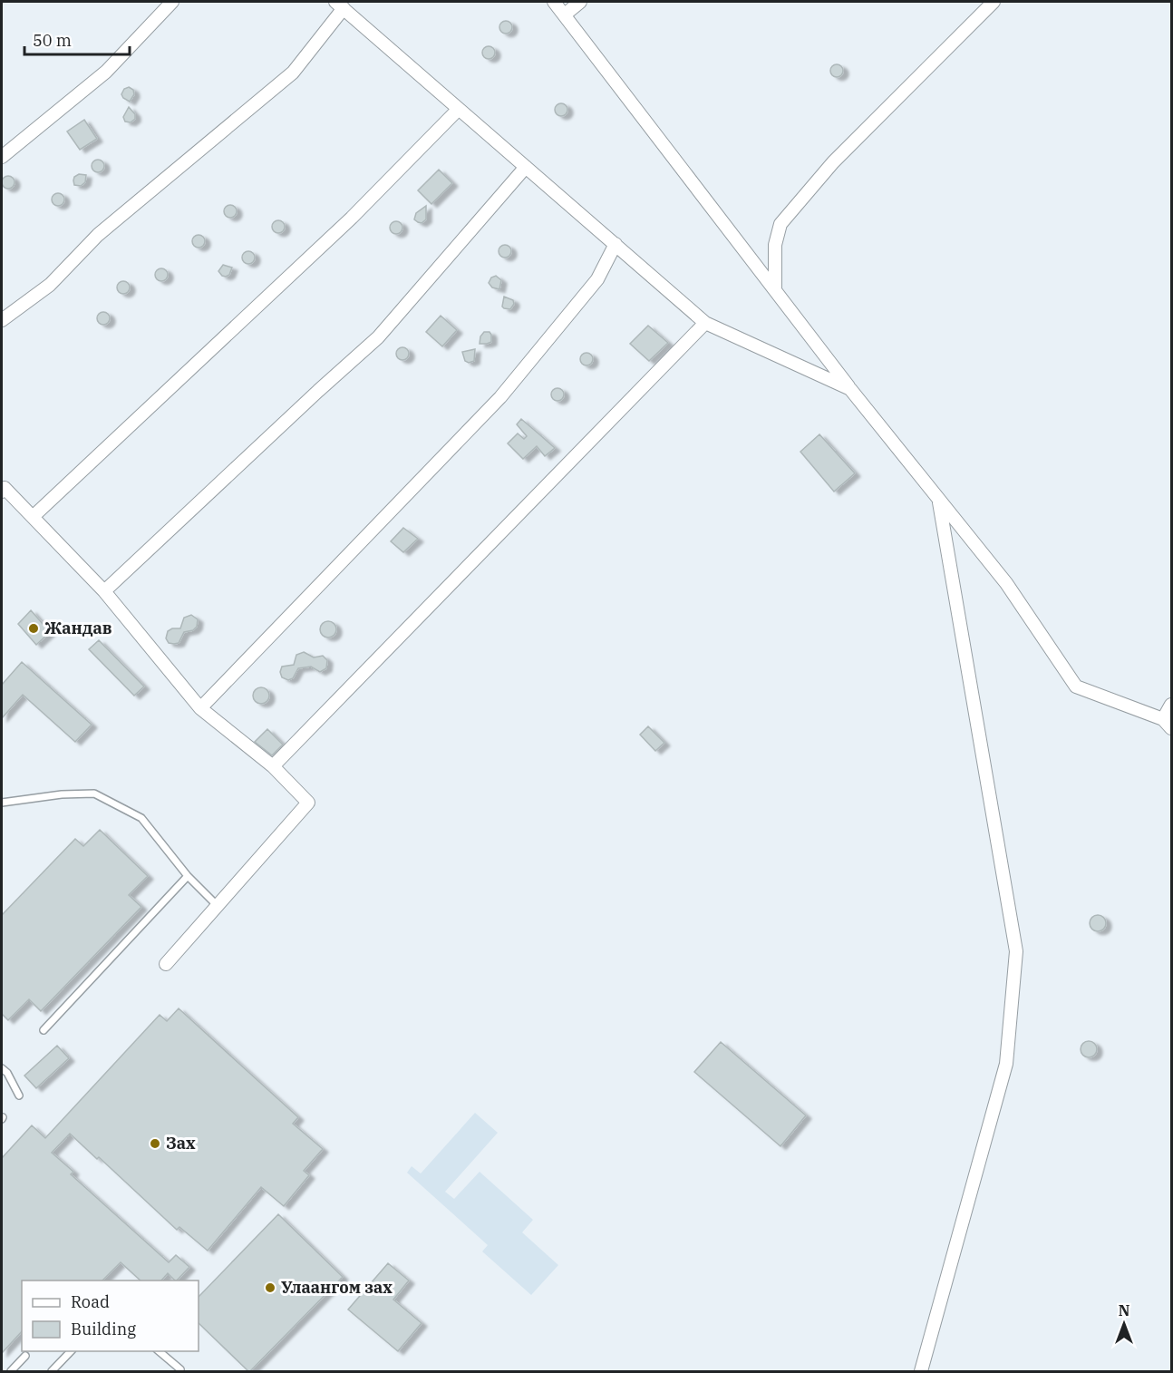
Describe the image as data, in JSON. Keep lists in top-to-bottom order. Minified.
{"places":["Жандав","Зах","Улаангом зах"],"legend":["Road","Building"],"scale_bar":"50 m","north":"top"}
